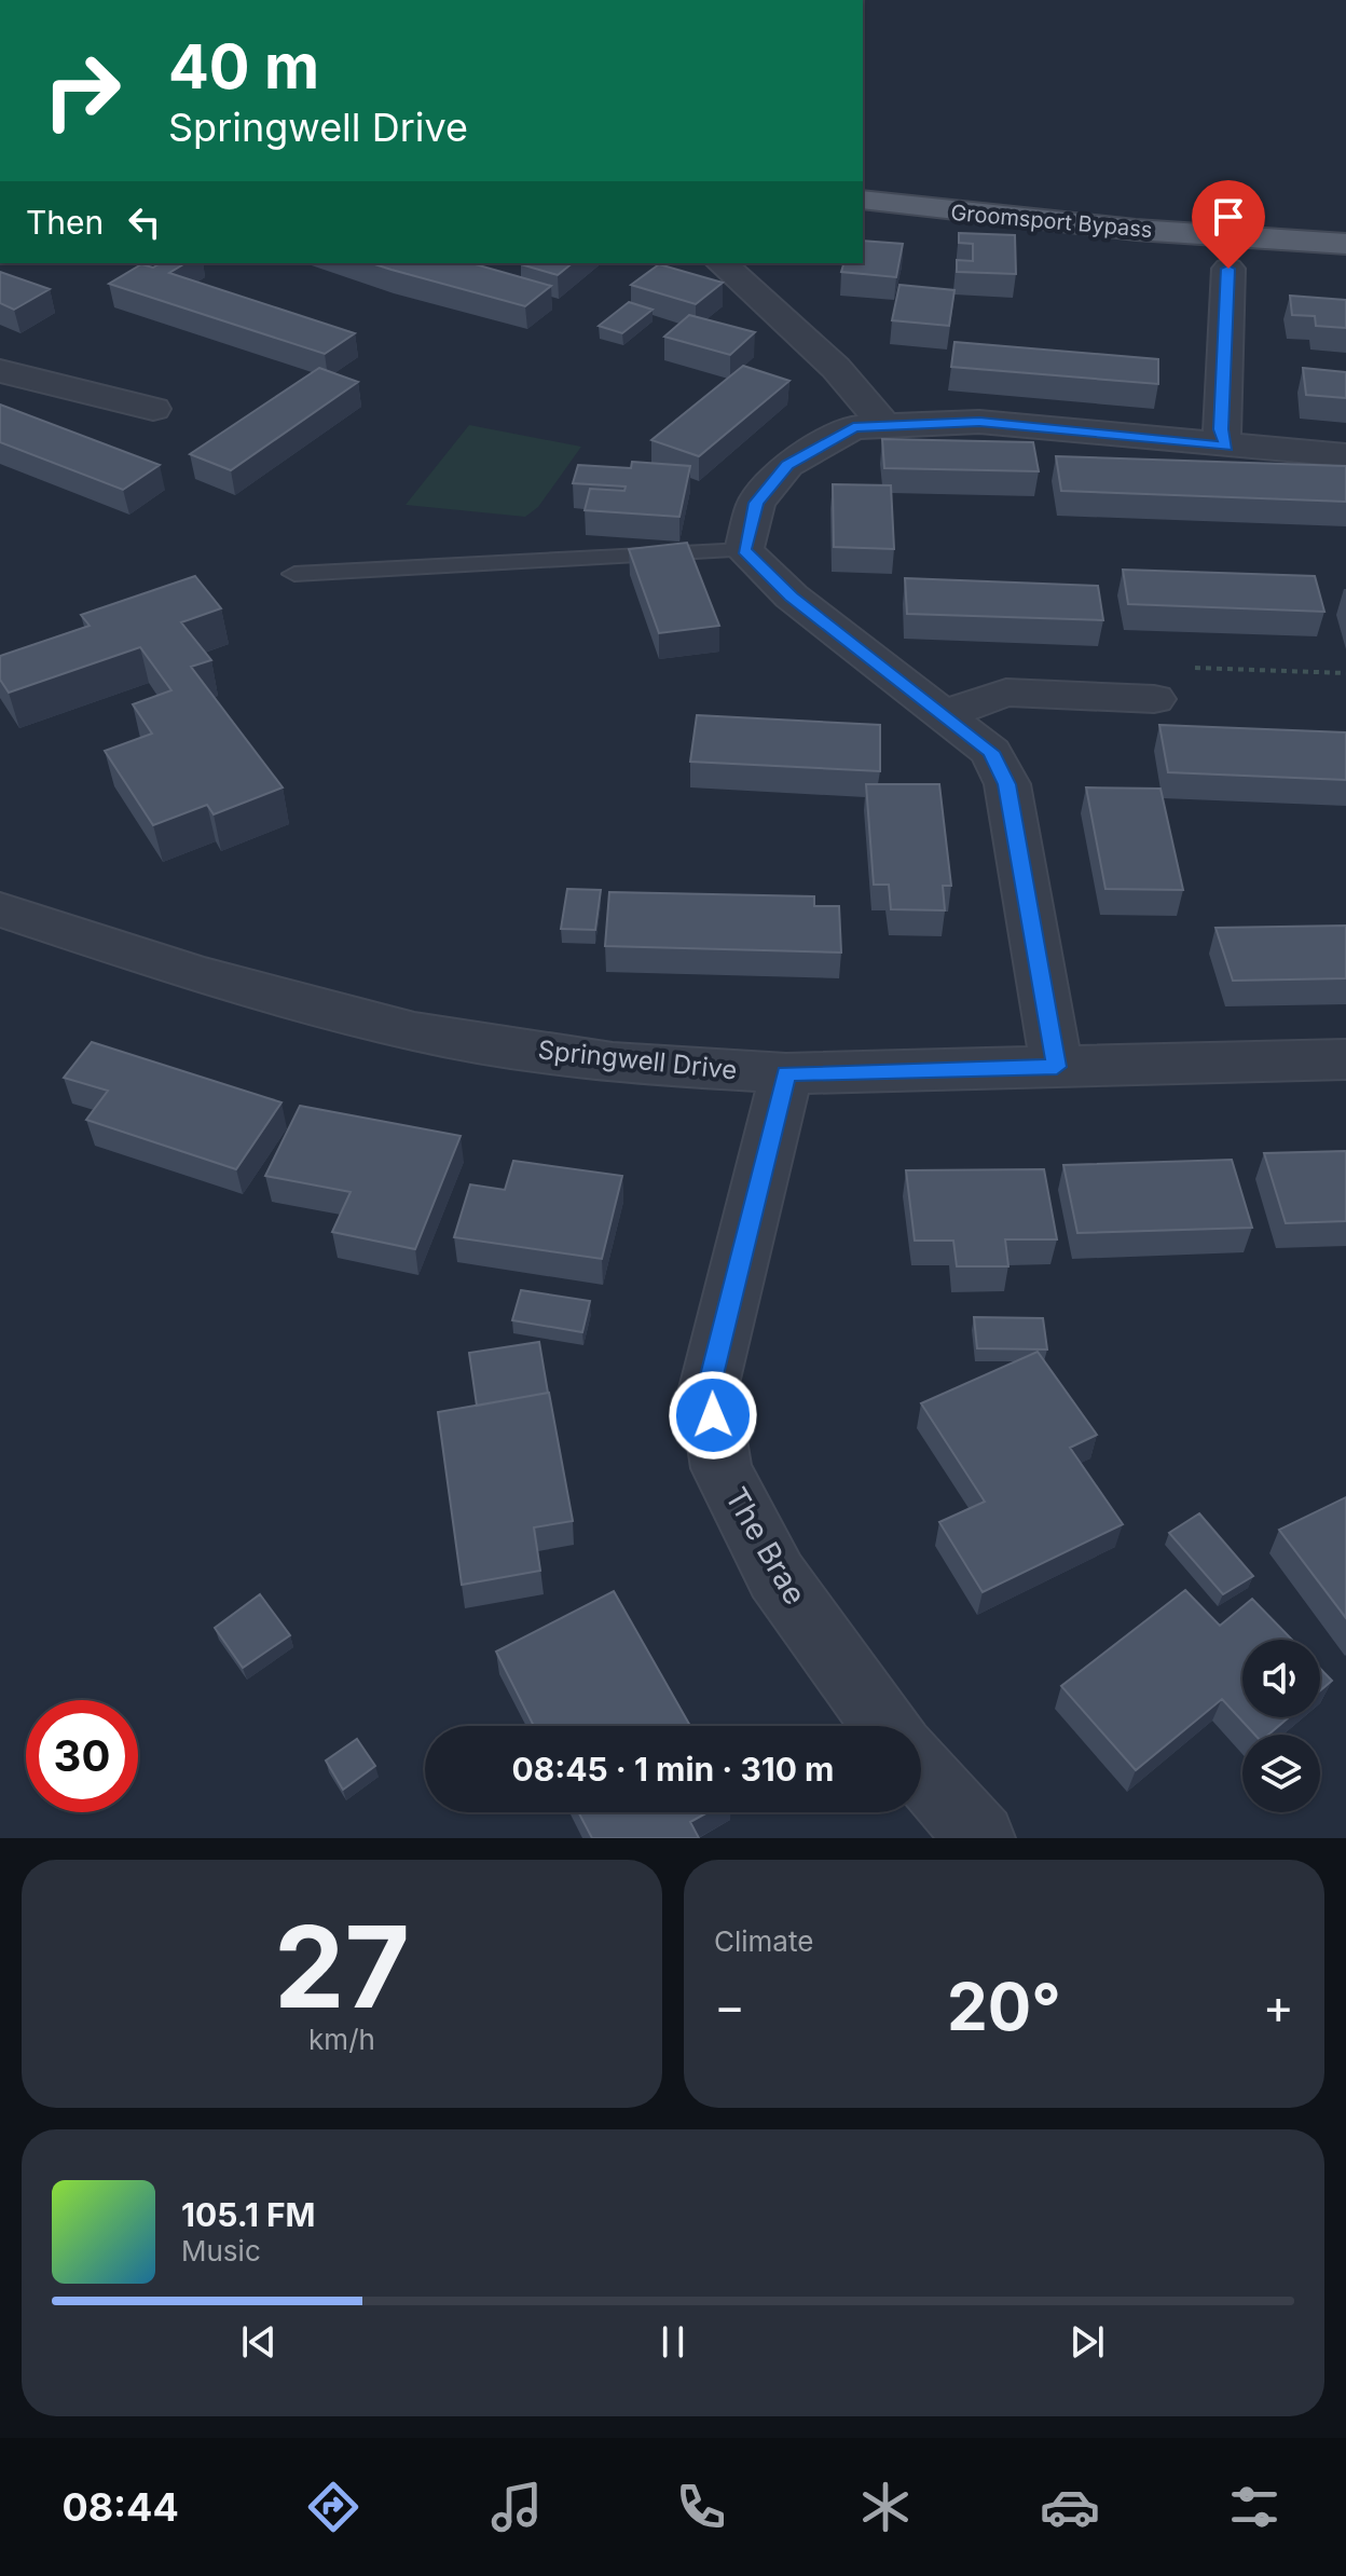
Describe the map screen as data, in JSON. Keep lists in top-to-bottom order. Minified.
{"streets":{"main road":["Groomsport Bypass"],"street":["Springwell Drive","The Brae"]},"crossings":[["Springwell Drive","The Brae"]],"page":{"turn":["40 m","Springwell Drive"],"then":"Then","limit":"30","trip":"08:45 · 1 min · 310 m","tile":[["27","km/h"],"Climate"],"heat":["−","20°","+"],"song":["105.1 FM","Music"],"tabs":"08:44"}}
